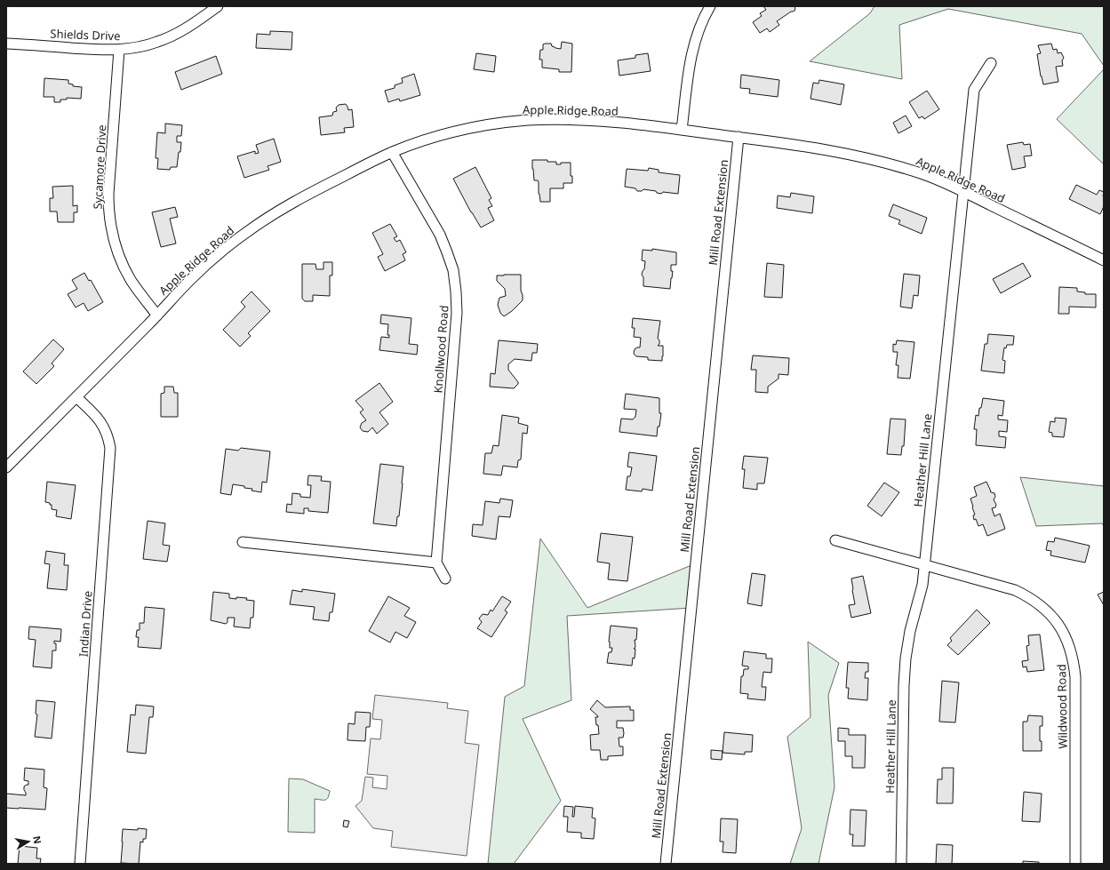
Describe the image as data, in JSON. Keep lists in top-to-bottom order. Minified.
{"streets":{"street":["Shields Drive","Apple Ridge Road","Sycamore Drive","Mill Road Extension","Knollwood Road","Heather Hill Lane","Indian Drive","Wildwood Road"]},"crossings":[["Shields Drive","Sycamore Drive"],["Apple Ridge Road","Sycamore Drive"],["Apple Ridge Road","Mill Road Extension"],["Apple Ridge Road","Knollwood Road"],["Apple Ridge Road","Heather Hill Lane"],["Apple Ridge Road","Indian Drive"],["Heather Hill Lane","Wildwood Road"]],"north":"right"}
